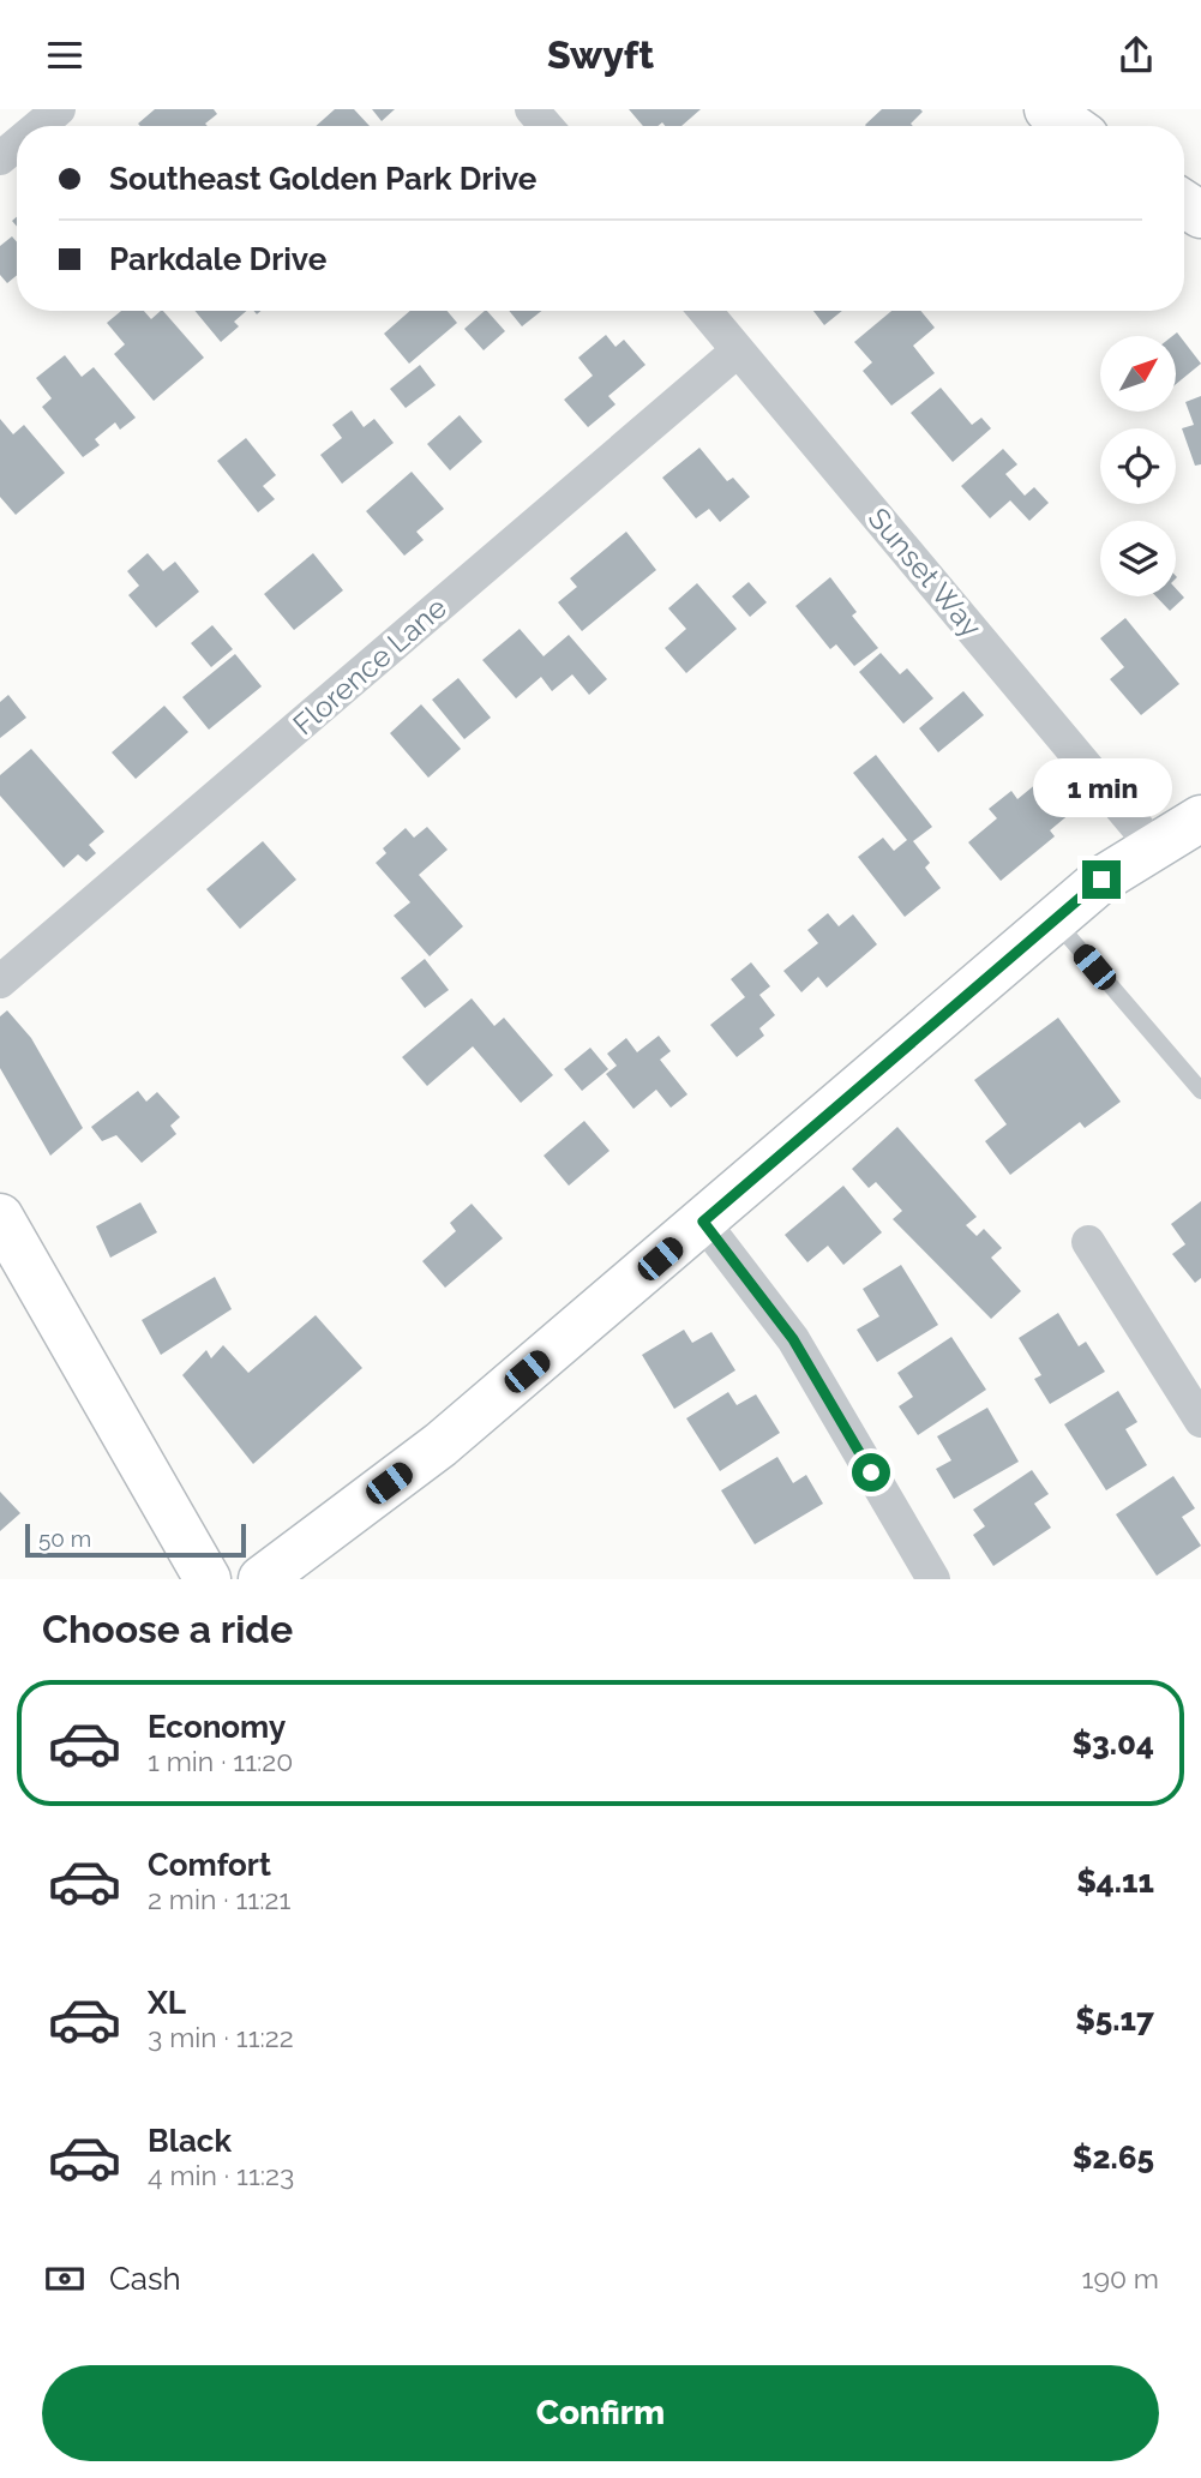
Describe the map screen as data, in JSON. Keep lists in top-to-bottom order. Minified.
{"streets":{"street":["Sunset Way","Florence Lane"]},"crossings":[["Sunset Way","Florence Lane"]],"scale_bar":"50 m","north":"top right","page":{"header":"Swyft","banner":["Southeast Golden Park Drive","Parkdale Drive"],"bubble":"1 min","scale":"50 m","heading":"Choose a ride","list":[{"name":"Economy","note":"1 min · 11:20","value":"$3.04"},{"name":"Comfort","note":"2 min · 11:21","value":"$4.11"},{"name":"XL","note":"3 min · 11:22","value":"$5.17"},{"name":"Black","note":"4 min · 11:23","value":"$2.65"}],"pay":["Cash","190 m"],"buttons":"Confirm"}}
